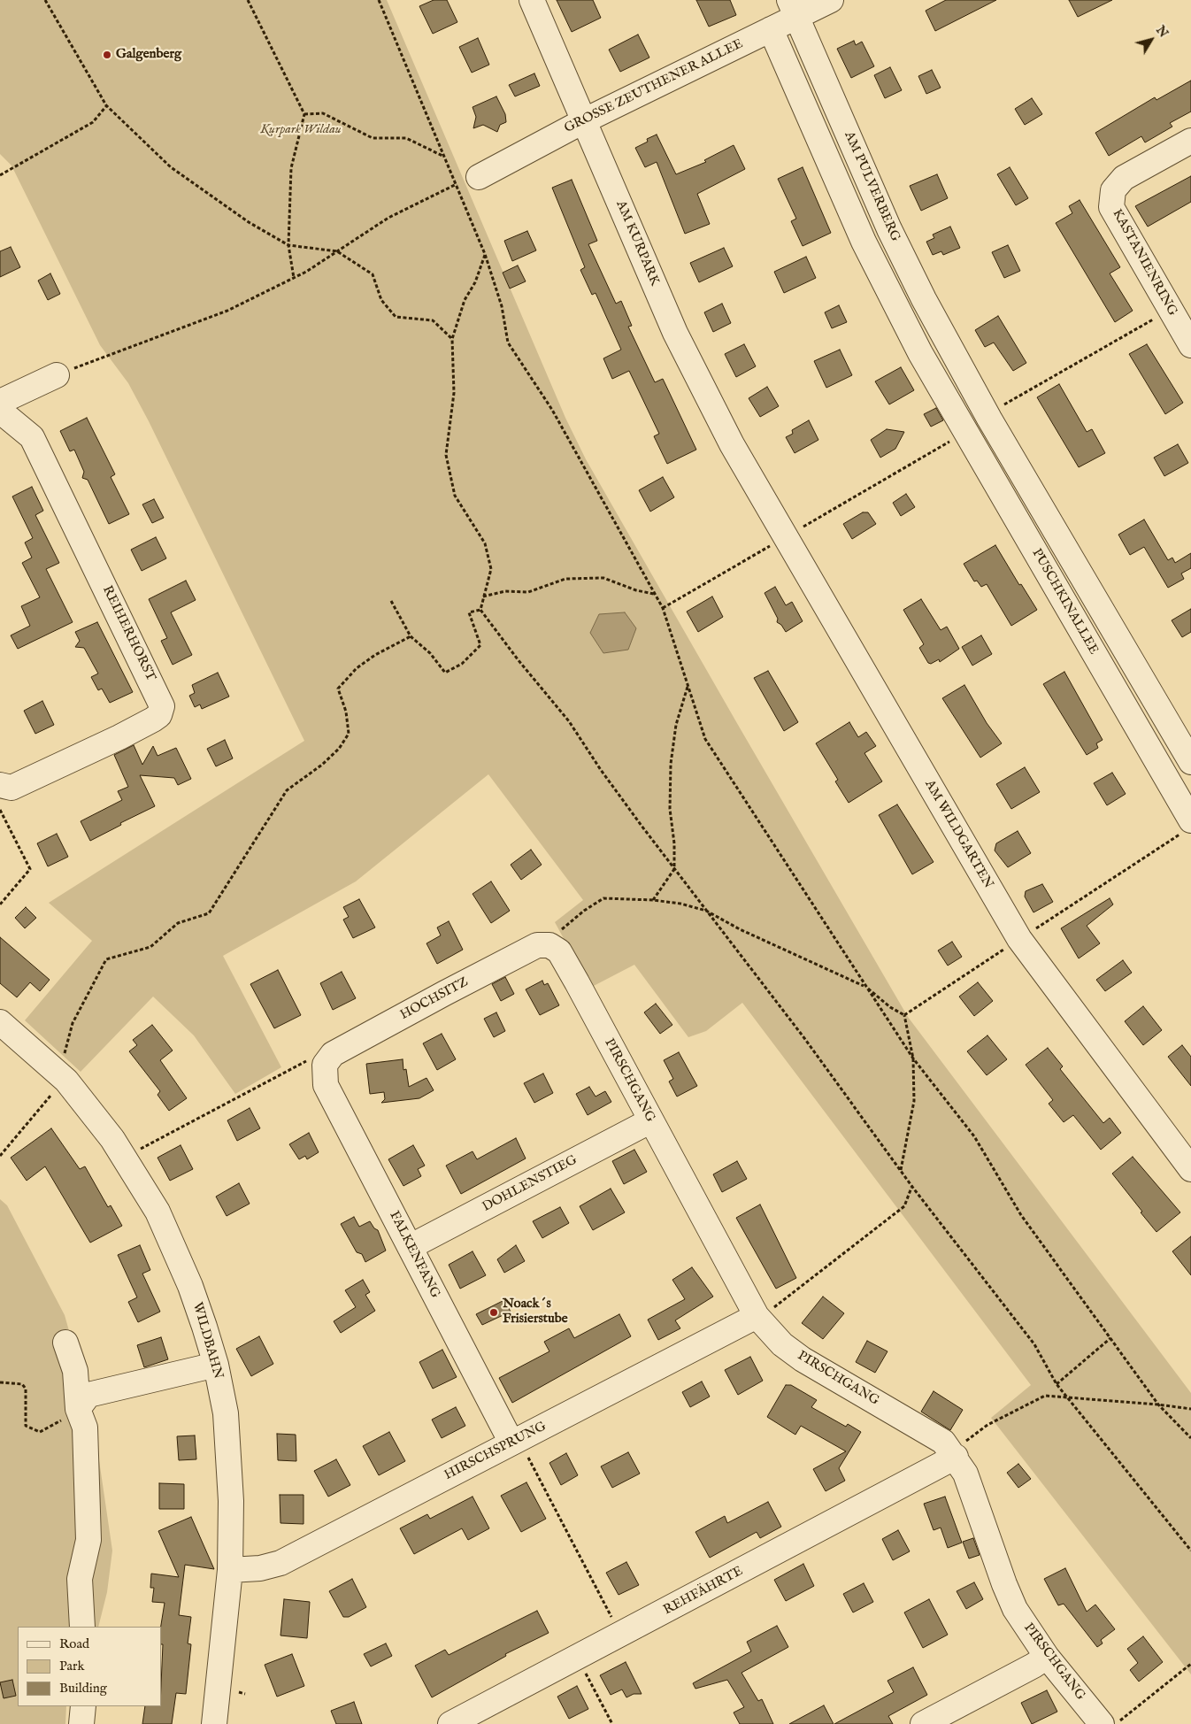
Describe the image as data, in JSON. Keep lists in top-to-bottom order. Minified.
{"streets":{"street":["GROSSE ZEUTHENER ALLEE","AM PULVERBERG","AM KURPARK","KASTANIENRING","PUSCHKINALLEE","REIHERHORST","AM WILDGARTEN","HOCHSITZ","PIRSCHGANG","DOHLENSTIEG","FALKENFANG","WILDBAHN","HIRSCHSPRUNG","REHFÄHRTE"]},"crossings":[["GROSSE ZEUTHENER ALLEE","AM PULVERBERG"],["GROSSE ZEUTHENER ALLEE","AM KURPARK"],["GROSSE ZEUTHENER ALLEE","PUSCHKINALLEE"],["AM PULVERBERG","PUSCHKINALLEE"],["AM KURPARK","AM WILDGARTEN"],["HOCHSITZ","PIRSCHGANG"],["HOCHSITZ","FALKENFANG"],["PIRSCHGANG","DOHLENSTIEG"],["PIRSCHGANG","HIRSCHSPRUNG"],["PIRSCHGANG","REHFÄHRTE"],["DOHLENSTIEG","FALKENFANG"],["FALKENFANG","HIRSCHSPRUNG"],["WILDBAHN","HIRSCHSPRUNG"]],"parks":["Kurpark Wildau"],"places":["Galgenberg","Noack´s Frisierstube"],"legend":["Road","Park","Building"],"north":"top right"}
